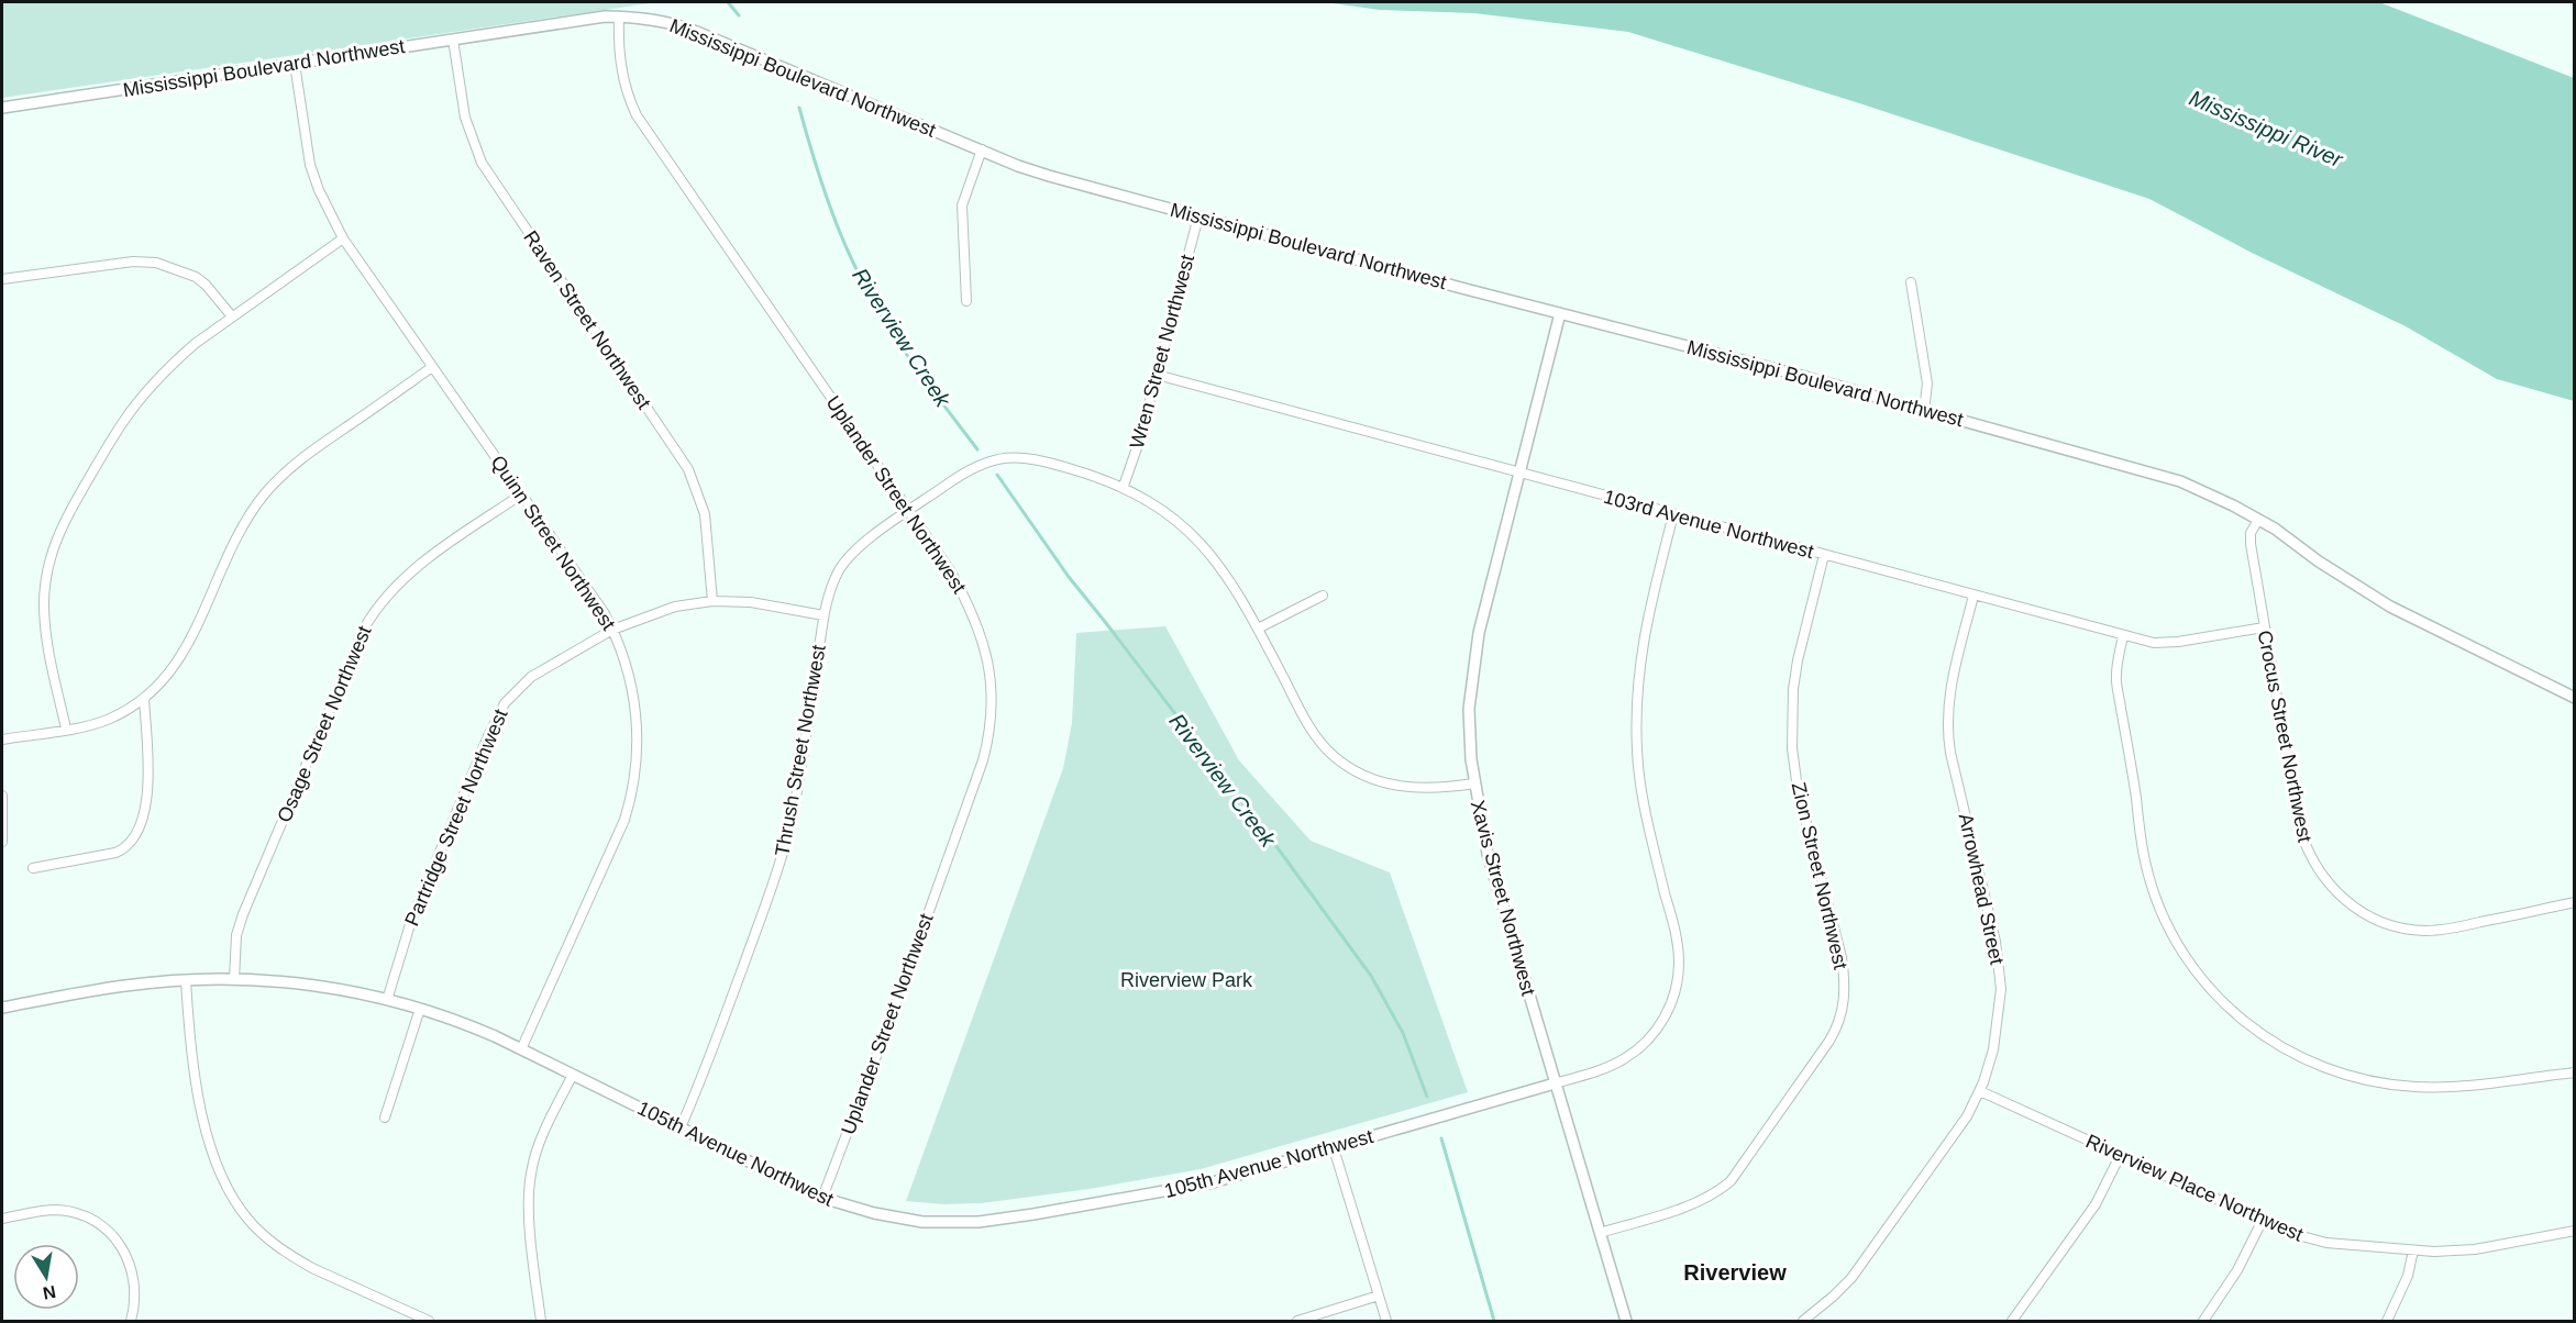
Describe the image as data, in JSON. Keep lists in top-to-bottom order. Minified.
{"streets":{"street":["Mississippi Boulevard Northwest","Raven Street Northwest","Wren Street Northwest","Uplander Street Northwest","103rd Avenue Northwest","Quinn Street Northwest","Osage Street Northwest","Crocus Street Northwest","Thrush Street Northwest","Partridge Street Northwest","Zion Street Northwest","Arrowhead Street","Xavis Street Northwest","105th Avenue Northwest","Riverview Place Northwest"]},"crossings":[["Mississippi Boulevard Northwest","Raven Street Northwest"],["Mississippi Boulevard Northwest","Wren Street Northwest"],["Mississippi Boulevard Northwest","Uplander Street Northwest"],["Mississippi Boulevard Northwest","Quinn Street Northwest"],["Mississippi Boulevard Northwest","Crocus Street Northwest"],["Mississippi Boulevard Northwest","Xavis Street Northwest"],["Raven Street Northwest","Partridge Street Northwest"],["Wren Street Northwest","103rd Avenue Northwest"],["Wren Street Northwest","Thrush Street Northwest"],["Uplander Street Northwest","Thrush Street Northwest"],["Uplander Street Northwest","105th Avenue Northwest"],["103rd Avenue Northwest","Crocus Street Northwest"],["103rd Avenue Northwest","Zion Street Northwest"],["103rd Avenue Northwest","Arrowhead Street"],["103rd Avenue Northwest","Xavis Street Northwest"],["Quinn Street Northwest","Osage Street Northwest"],["Quinn Street Northwest","Partridge Street Northwest"],["Quinn Street Northwest","105th Avenue Northwest"],["Osage Street Northwest","105th Avenue Northwest"],["Thrush Street Northwest","Partridge Street Northwest"],["Thrush Street Northwest","Xavis Street Northwest"],["Thrush Street Northwest","105th Avenue Northwest"],["Partridge Street Northwest","105th Avenue Northwest"],["Zion Street Northwest","Xavis Street Northwest"],["Arrowhead Street","Riverview Place Northwest"],["Xavis Street Northwest","105th Avenue Northwest"]],"districts":["Riverview"],"water":["Mississippi River","Riverview Creek"],"parks":["Riverview Park"],"north":"bottom"}
